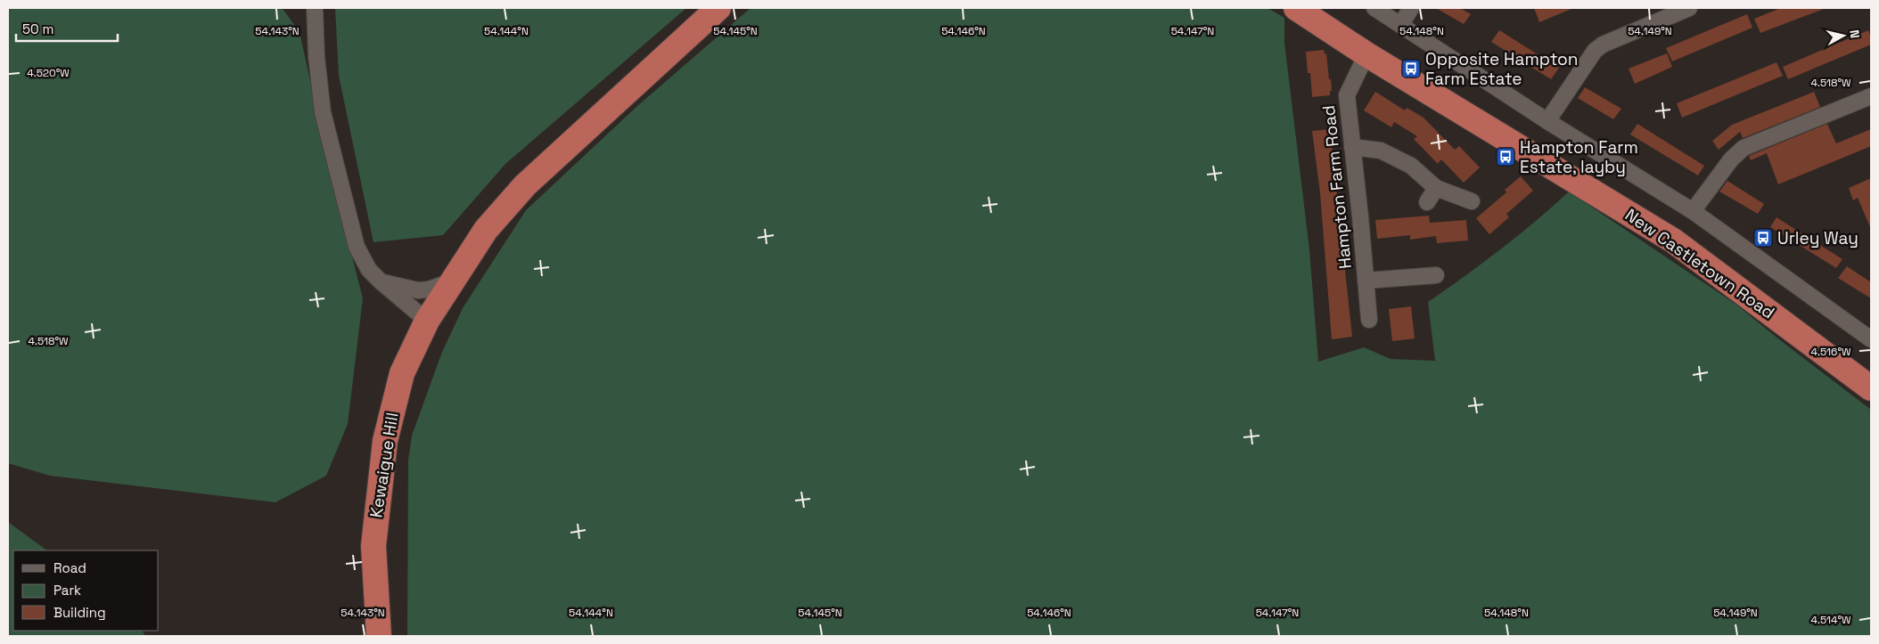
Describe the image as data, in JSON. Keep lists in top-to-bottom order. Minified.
{"streets":{"highway":["New Castletown Road","Kewaigue Hill"],"street":["Hampton Farm Road"]},"crossings":[["Hampton Farm Road","New Castletown Road"]],"places":{"bus stop":["Opposite Hampton Farm Estate","Hampton Farm Estate, layby","Urley Way"]},"legend":["Road","Park","Building"],"scale_bar":"50 m","north":"right","coordinates":["54.143°N","54.144°N","54.145°N","54.146°N","54.147°N","54.148°N","54.149°N","4.520°W","4.518°W","4.516°W","4.514°W"]}
